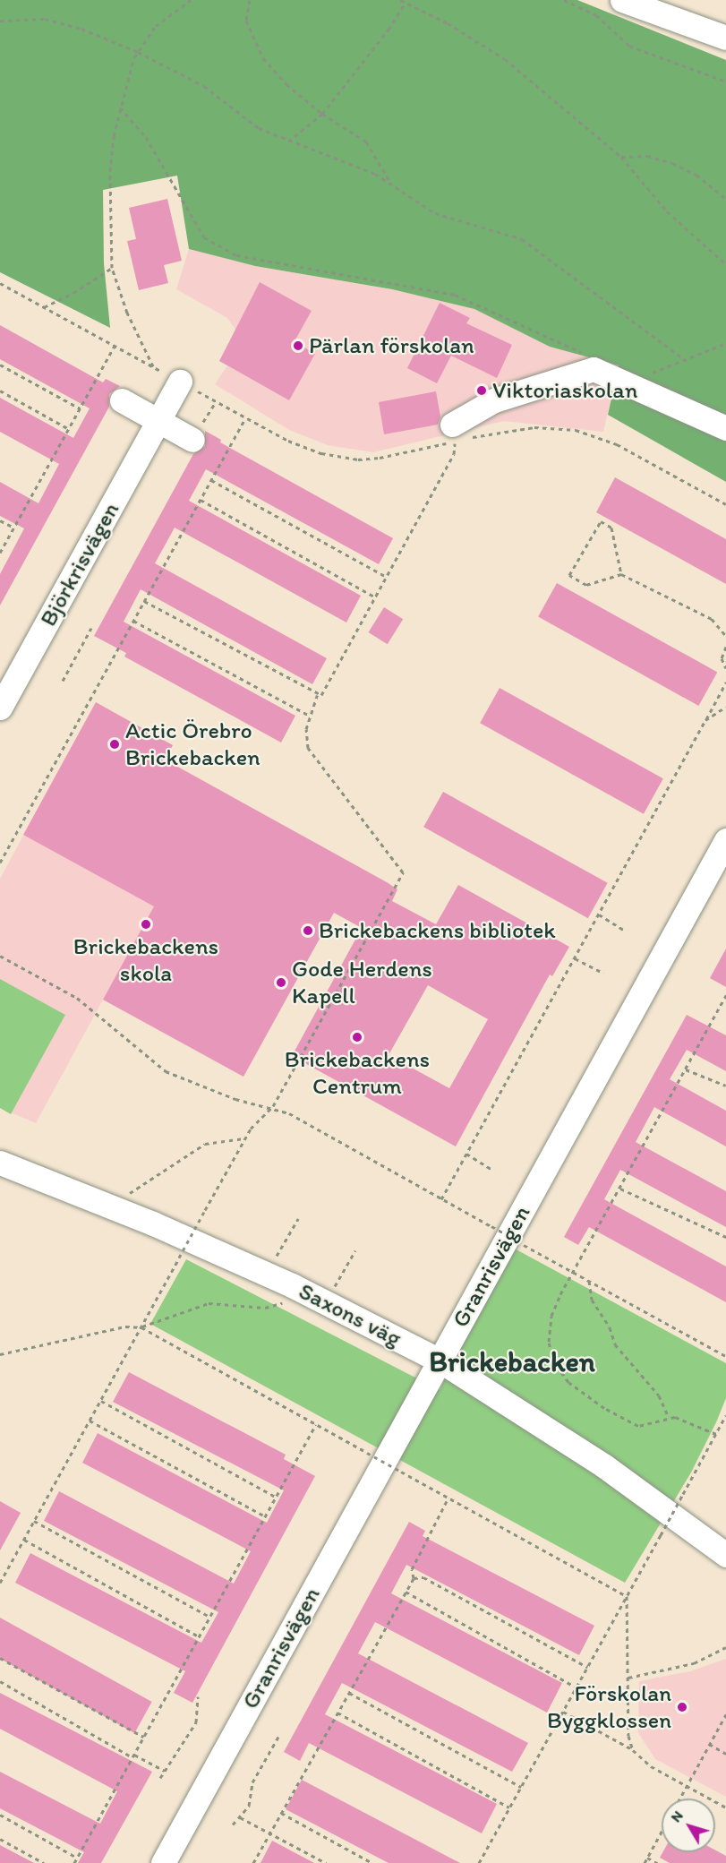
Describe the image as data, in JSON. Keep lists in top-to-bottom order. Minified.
{"streets":{"street":["Björkrisvägen","Granrisvägen","Saxons väg"]},"crossings":[["Granrisvägen","Saxons väg"]],"districts":["Brickebacken"],"places":["Pärlan förskolan","Viktoriaskolan","Actic Örebro Brickebacken","Brickebackens skola","Brickebackens bibliotek","Gode Herdens Kapell","Brickebackens Centrum","Förskolan Byggklossen"],"north":"top left"}
